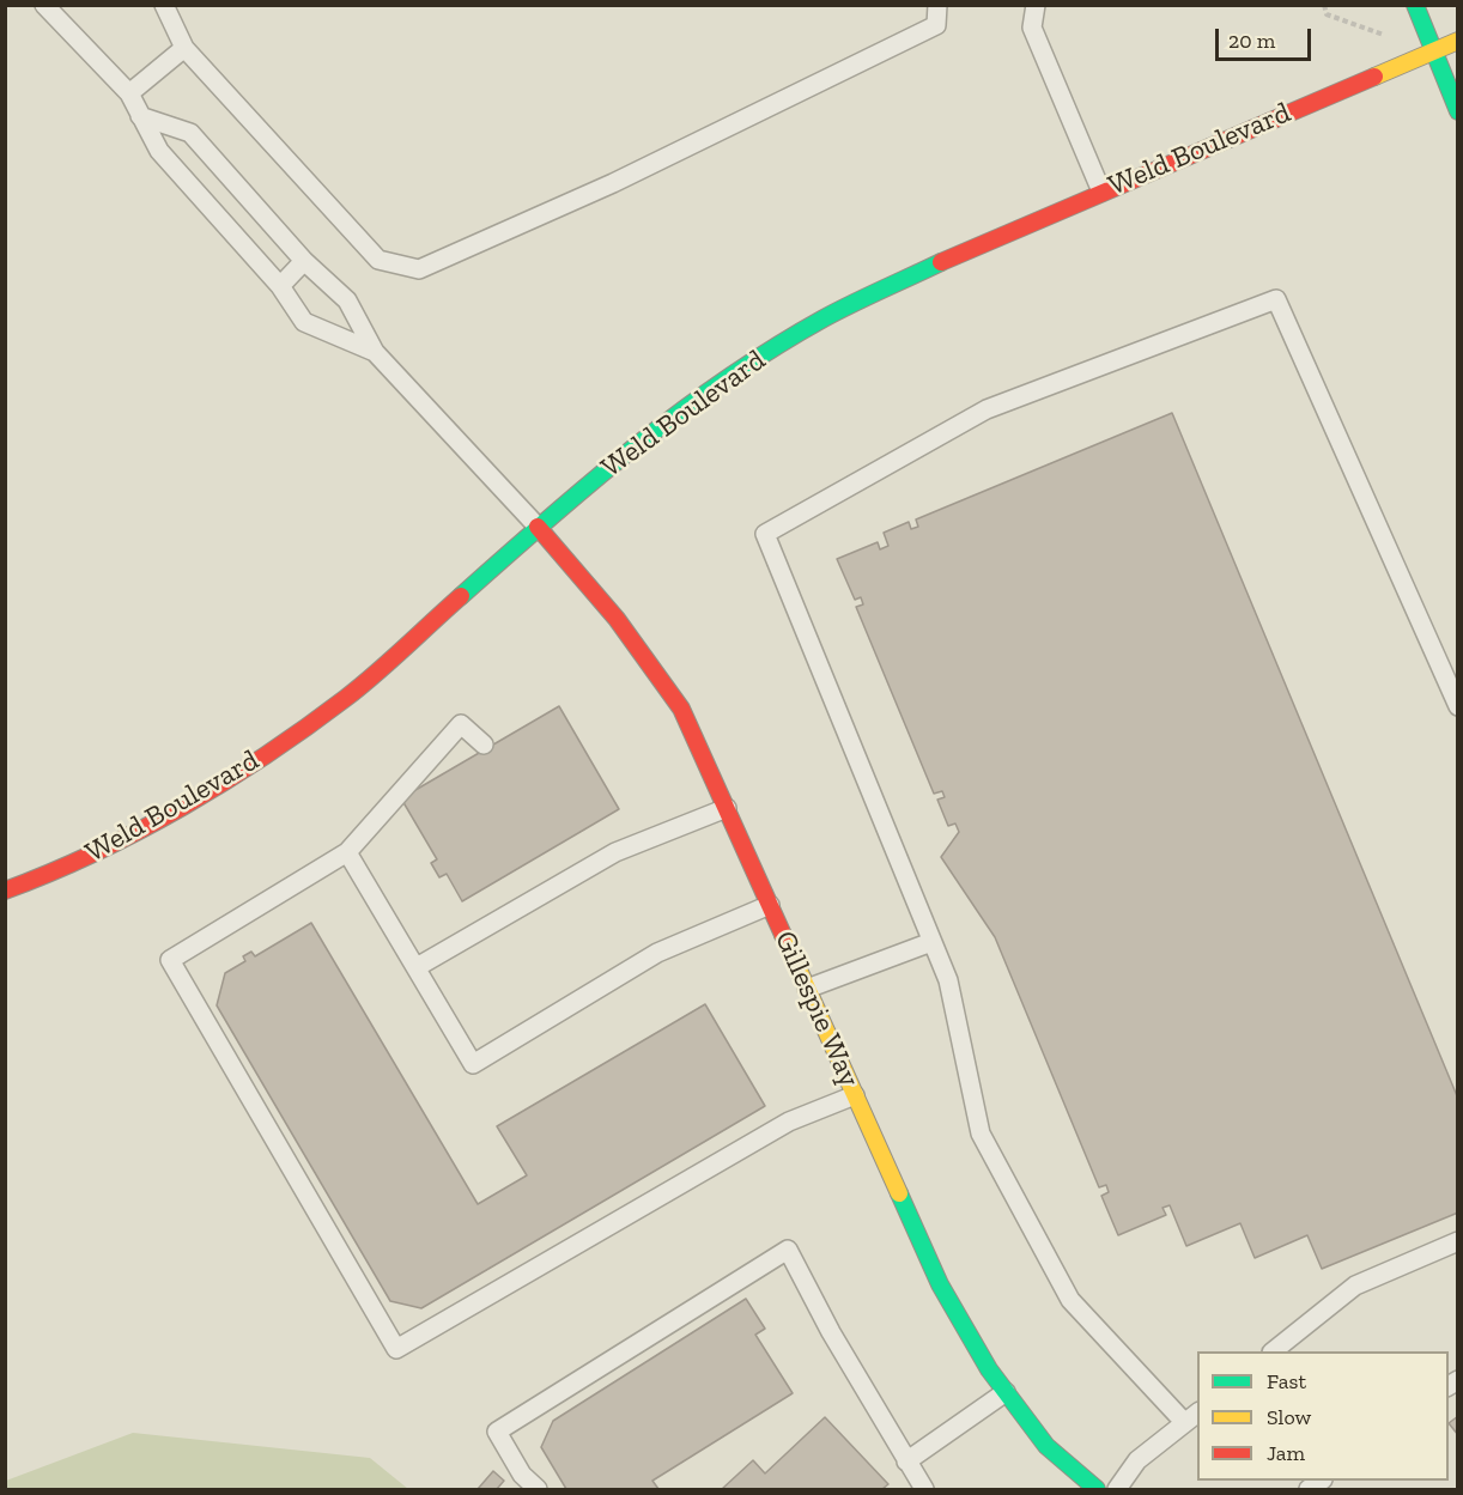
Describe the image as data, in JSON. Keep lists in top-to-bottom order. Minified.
{"streets":{"main road":["Weld Boulevard","Gillespie Way"]},"crossings":[["Weld Boulevard","Gillespie Way"]],"legend":["Fast","Slow","Jam"],"scale_bar":"20 m"}
